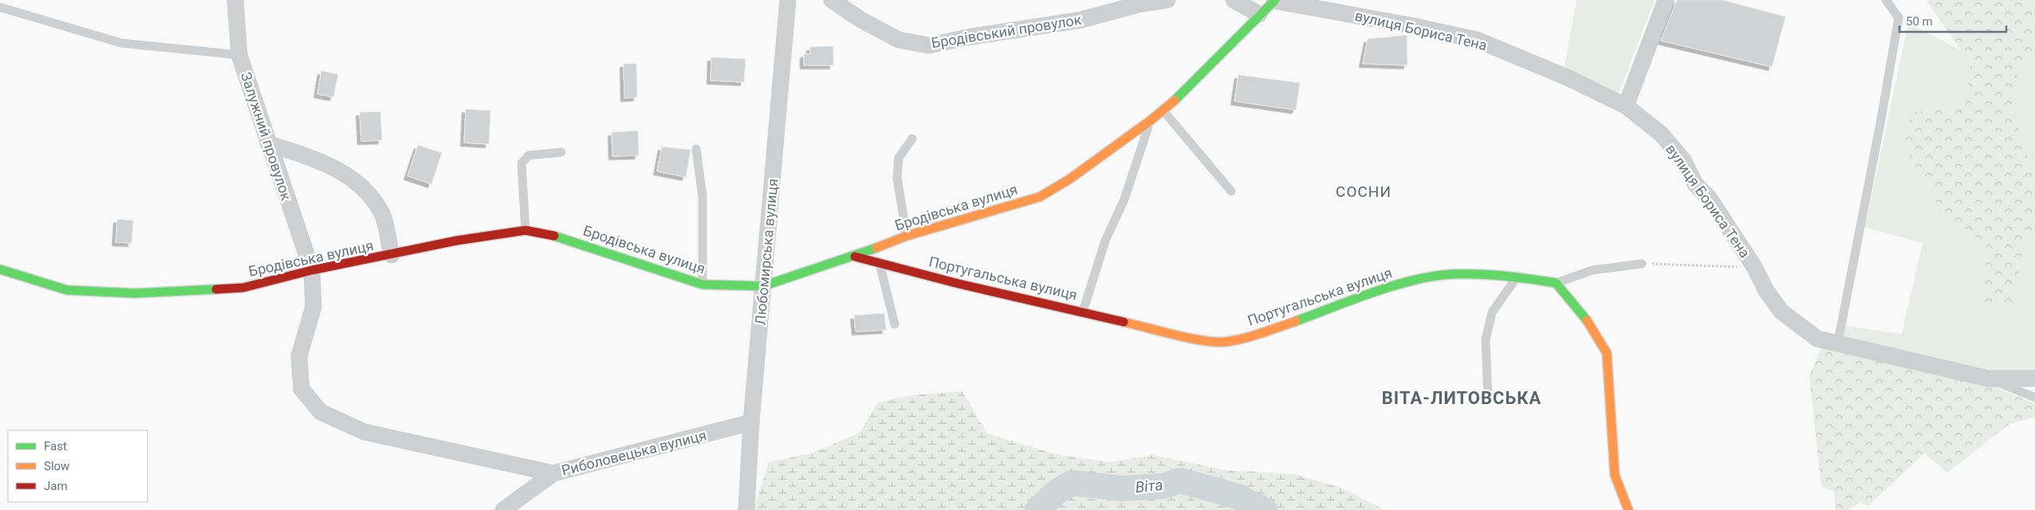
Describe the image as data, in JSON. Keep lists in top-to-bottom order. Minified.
{"streets":{"street":["вулиця Бориса Тена","Бродівський провулок","Залужний провулок","Бродівська вулиця","Любомирська вулиця","Португальська вулиця","Риболовецька вулиця"]},"crossings":[["вулиця Бориса Тена","Бродівська вулиця"],["Залужний провулок","Бродівська вулиця"],["Залужний провулок","Риболовецька вулиця"],["Бродівська вулиця","Любомирська вулиця"],["Бродівська вулиця","Португальська вулиця"],["Любомирська вулиця","Риболовецька вулиця"]],"districts":["СОСНИ","ВІТА-ЛИТОВСЬКА"],"water":["Віта"],"legend":["Fast","Slow","Jam"],"scale_bar":"50 m"}
